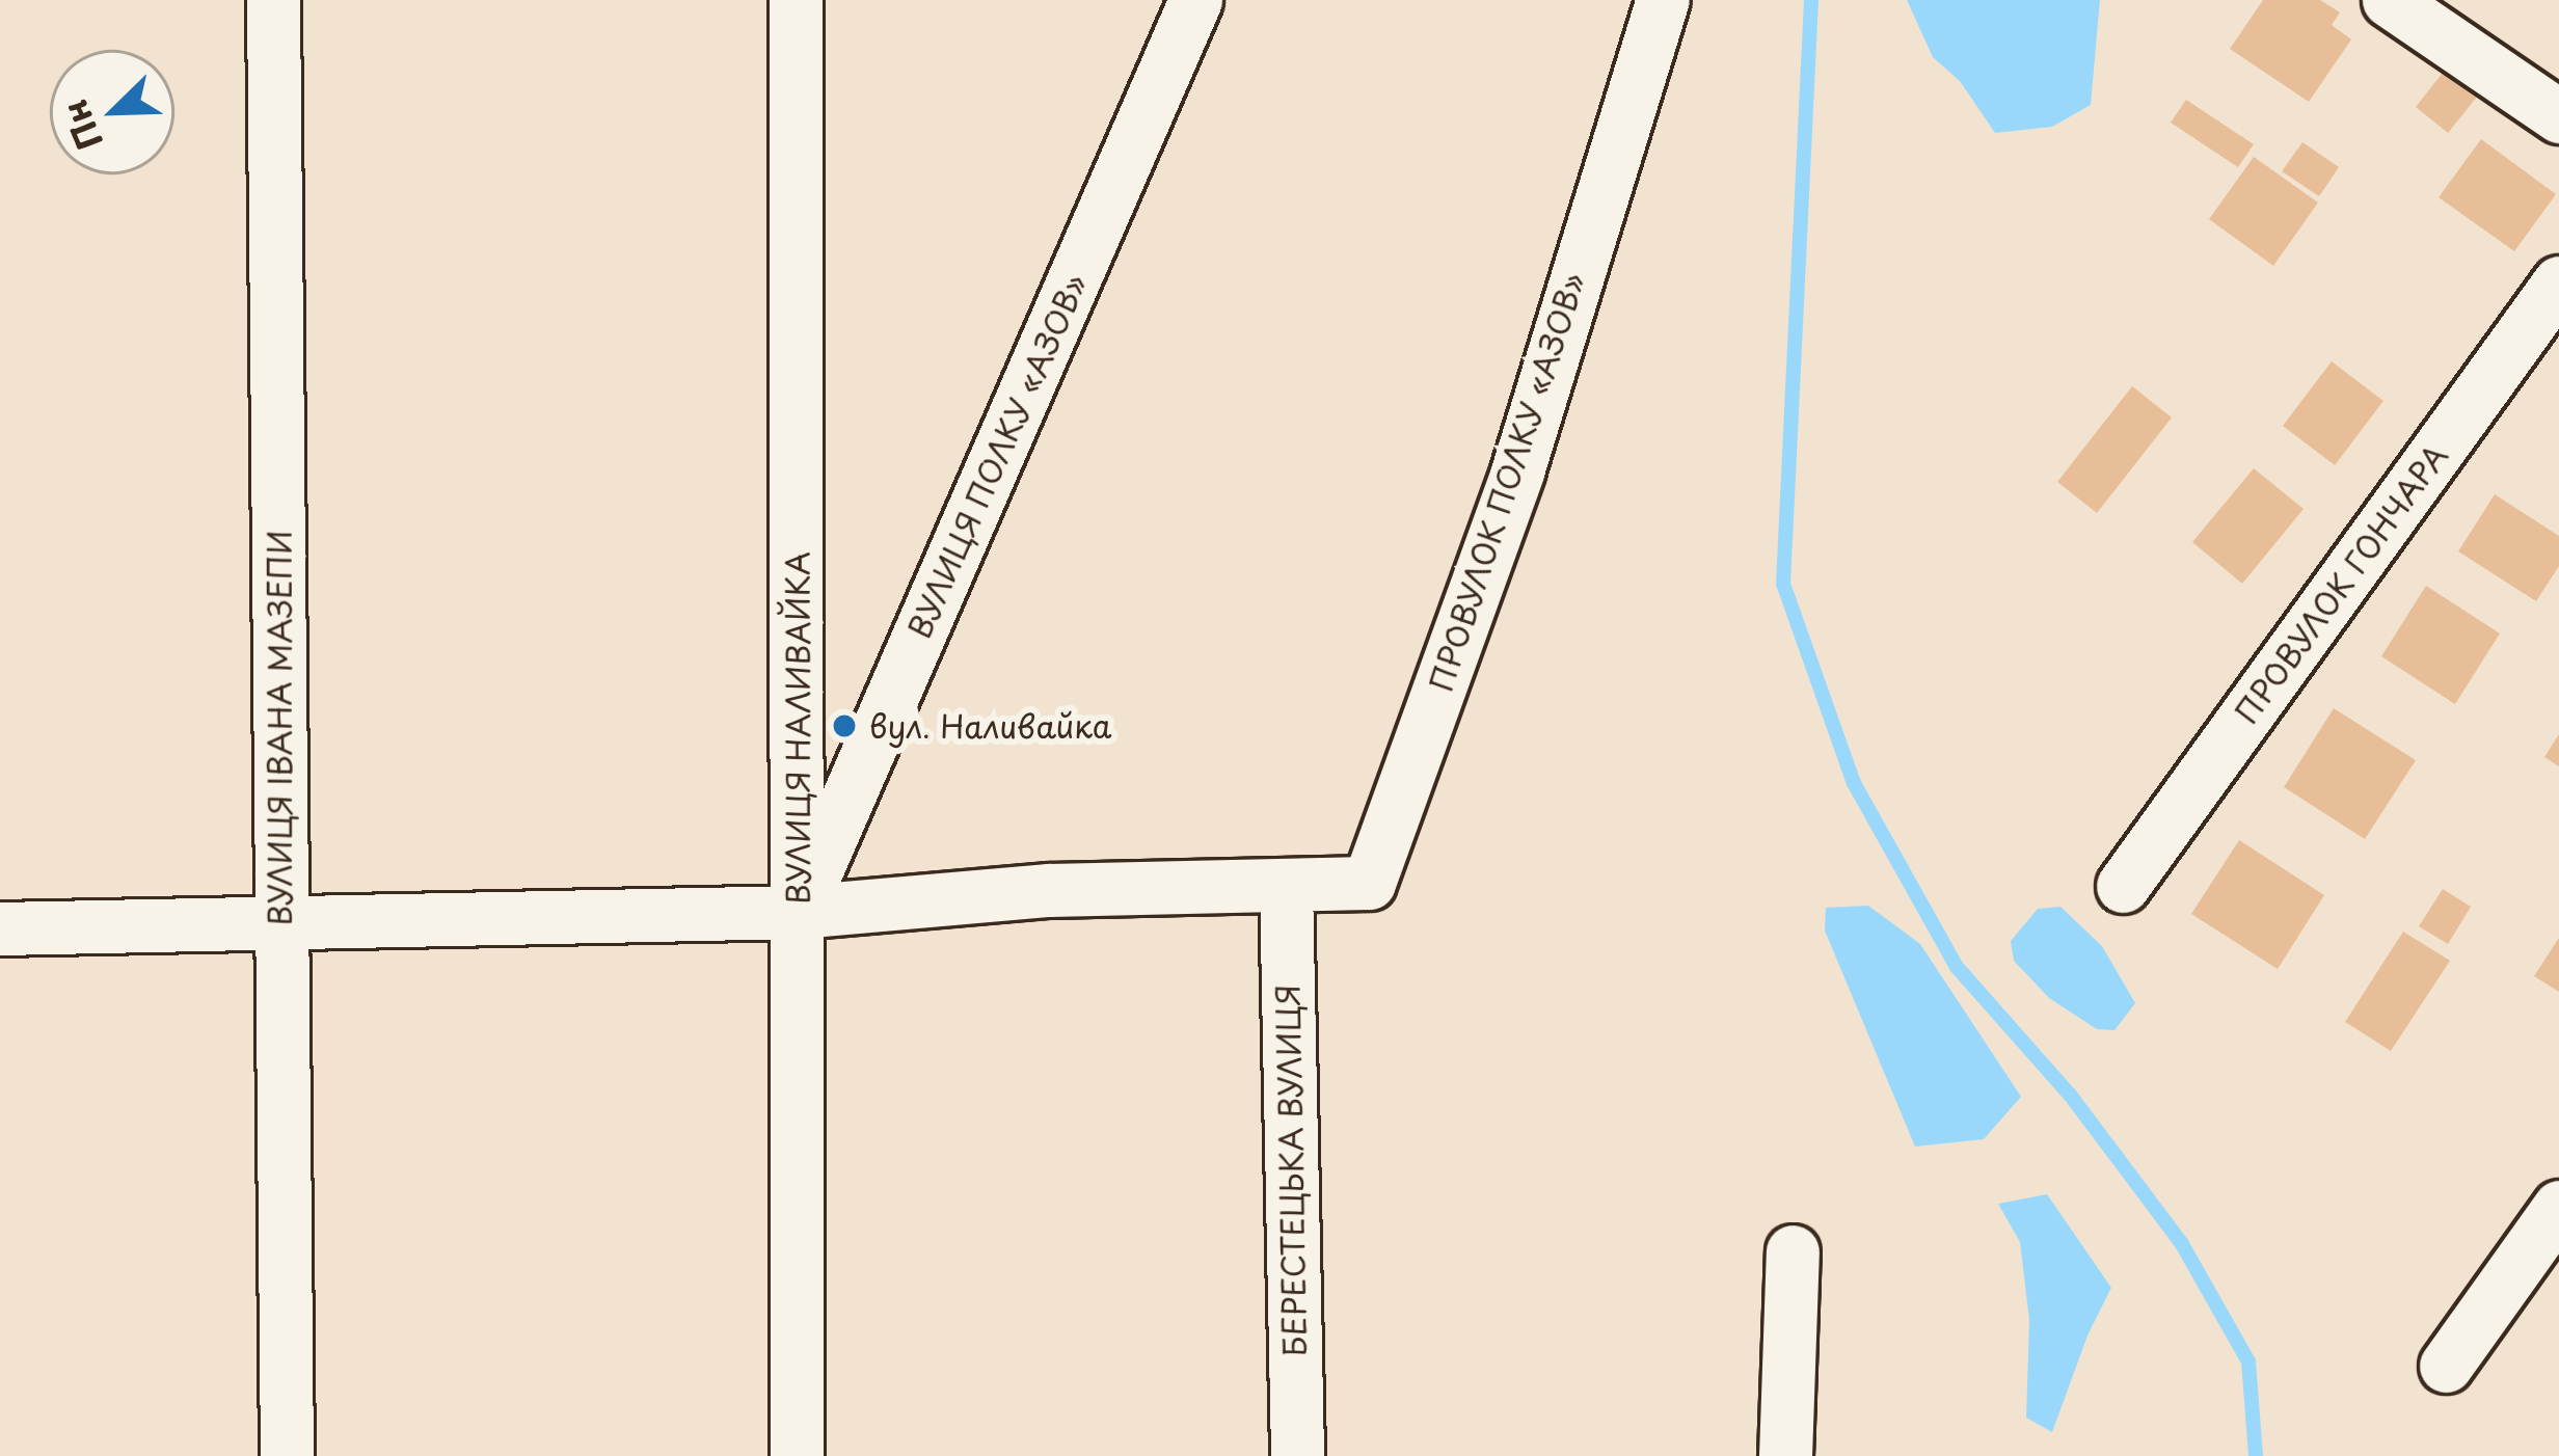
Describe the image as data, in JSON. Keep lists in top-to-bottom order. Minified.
{"streets":{"street":["ВУЛИЦЯ ПОЛКУ «АЗОВ»","ПРОВУЛОК ПОЛКУ «АЗОВ»","ПРОВУЛОК ГОНЧАРА","ВУЛИЦЯ ІВАНА МАЗЕПИ","ВУЛИЦЯ НАЛИВАЙКА","БЕРЕСТЕЦЬКА ВУЛИЦЯ"]},"crossings":[["ВУЛИЦЯ ПОЛКУ «АЗОВ»","ВУЛИЦЯ НАЛИВАЙКА"],["ПРОВУЛОК ПОЛКУ «АЗОВ»","БЕРЕСТЕЦЬКА ВУЛИЦЯ"]],"places":["вул. Наливайка"],"north":"bottom left"}
